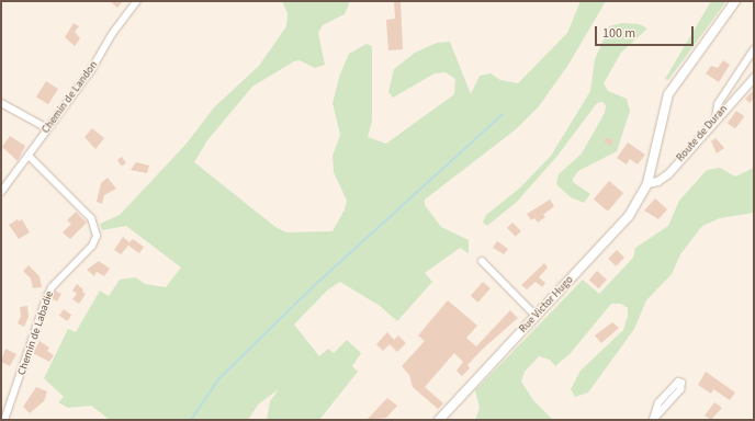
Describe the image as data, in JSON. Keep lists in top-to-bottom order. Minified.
{"streets":{"main road":["Rue Victor Hugo"],"street":["Chemin de Landon","Route de Duran","Chemin de Labadie"]},"crossings":[["Chemin de Landon","Chemin de Labadie"],["Route de Duran","Rue Victor Hugo"]],"scale_bar":"100 m"}
